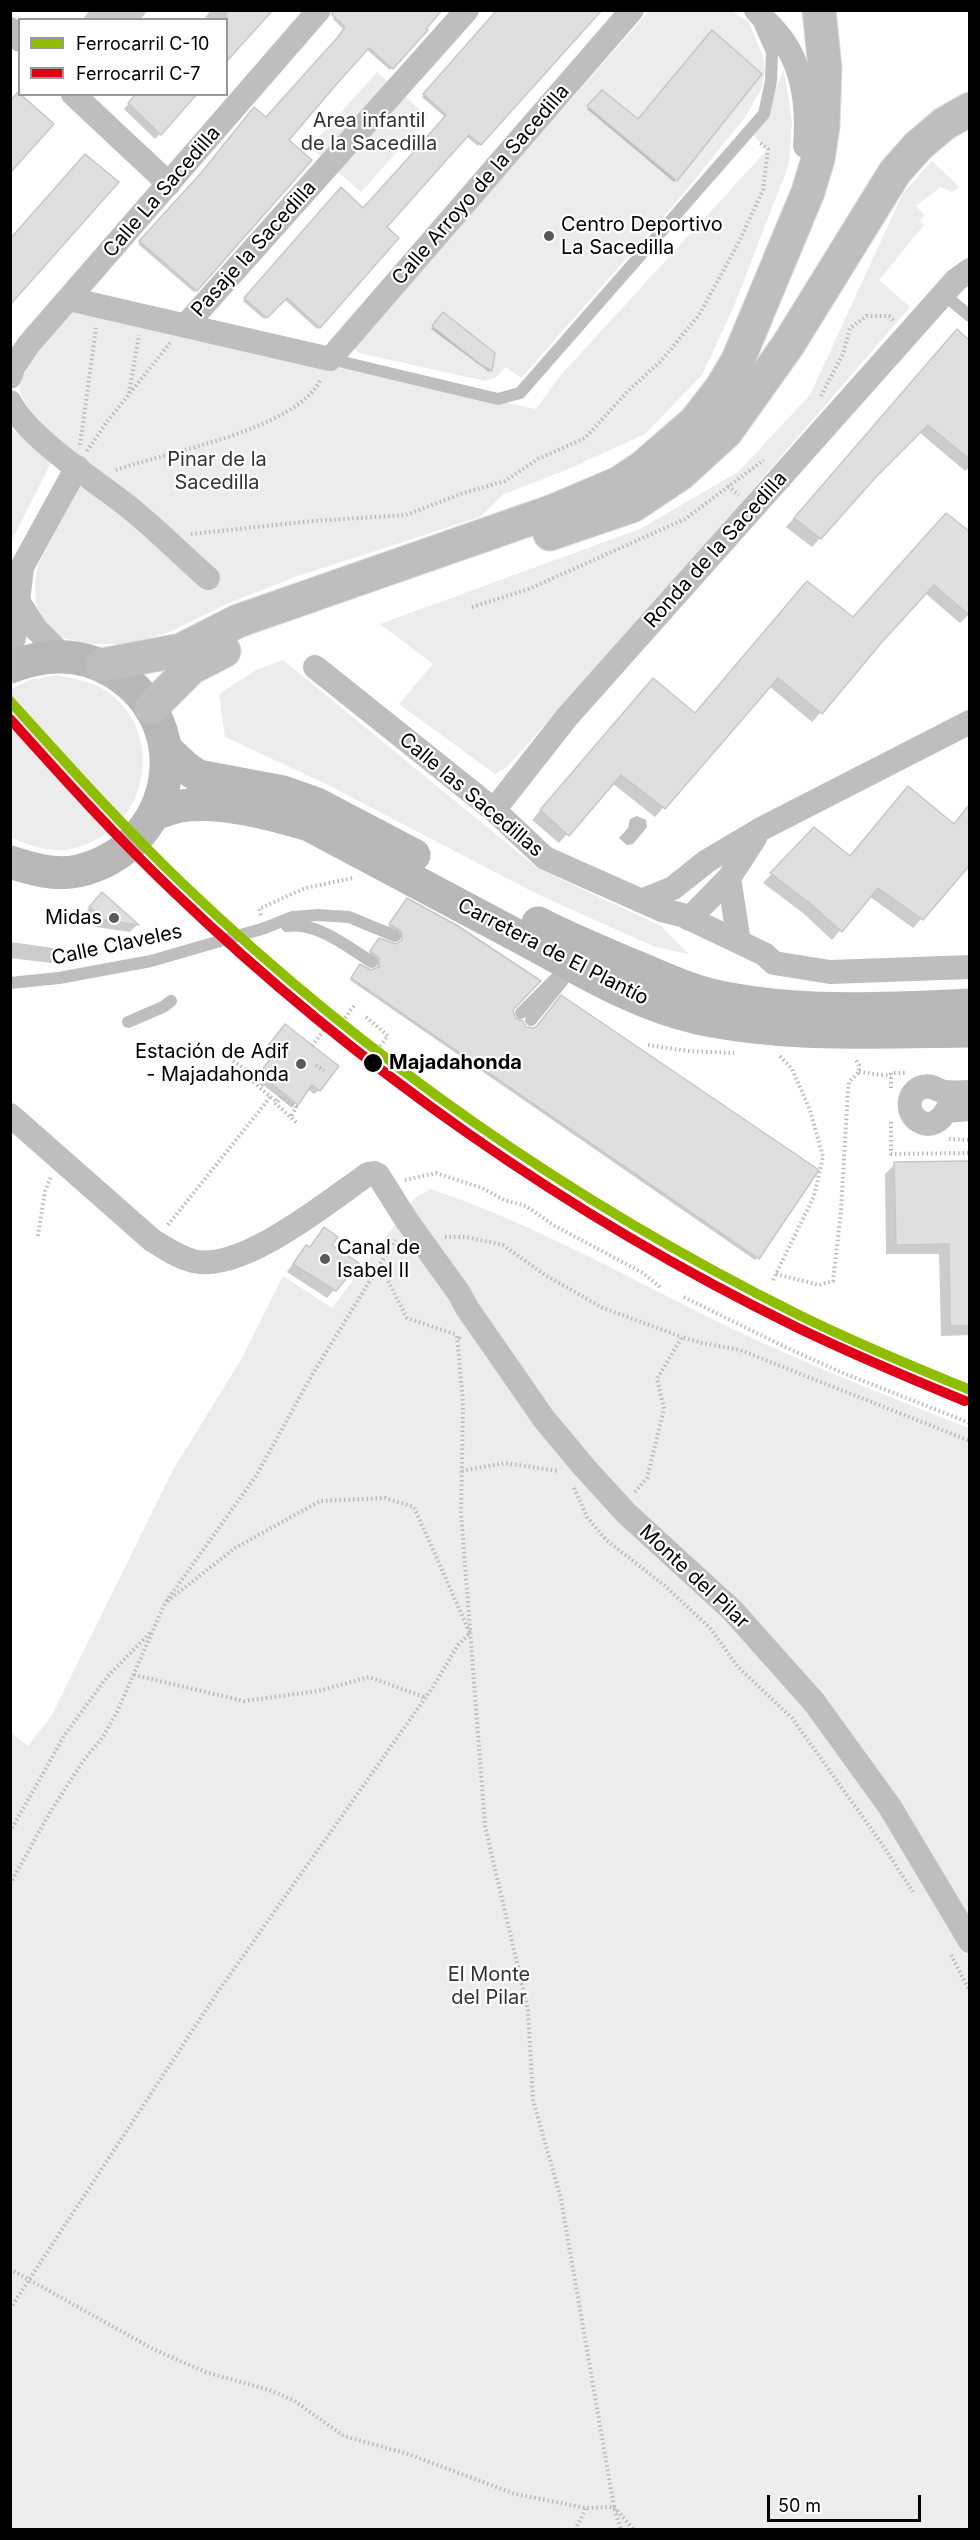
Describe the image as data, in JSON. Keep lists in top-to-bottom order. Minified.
{"streets":{"street":["Calle Arroyo de la Sacedilla","Calle La Sacedilla","Pasaje la Sacedilla","Ronda de la Sacedilla","Calle las Sacedillas","Carretera de El Plantío","Monte del Pilar"],"lane":["Calle Claveles"]},"crossings":[["Ronda de la Sacedilla","Calle las Sacedillas"]],"parks":["Area infantil de la Sacedilla","Pinar de la Sacedilla","El Monte del Pilar"],"places":["Centro Deportivo La Sacedilla","Midas","Majadahonda","Estación de Adif - Majadahonda","Canal de Isabel II"],"lines":["rail line C-10","rail line C-7"],"legend":["Ferrocarril C-10","Ferrocarril C-7"],"scale_bar":"50 m"}
